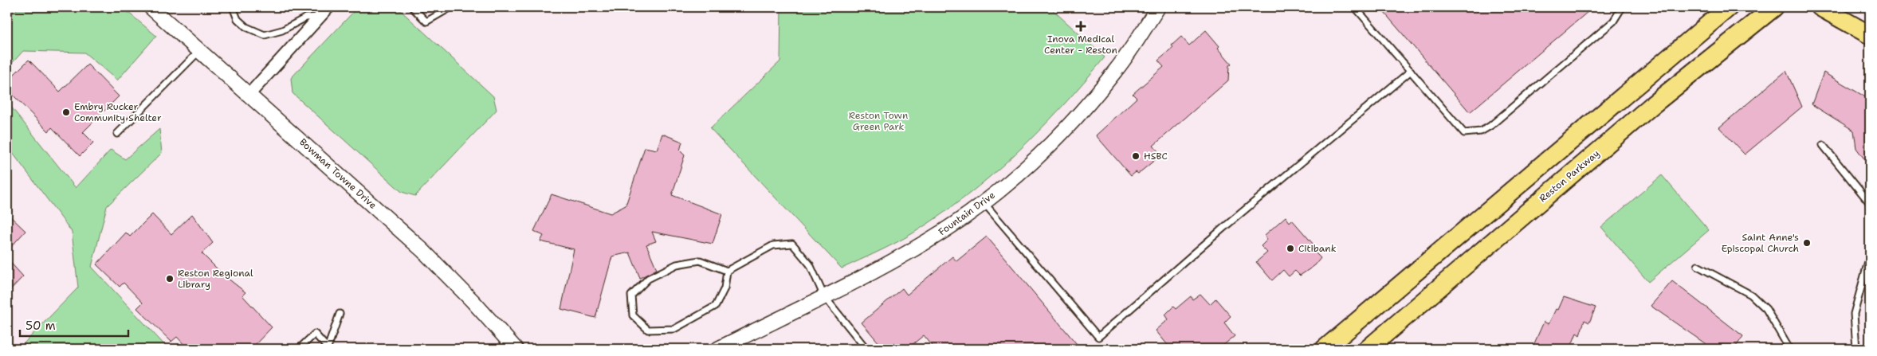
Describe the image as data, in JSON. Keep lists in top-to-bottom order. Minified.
{"streets":{"main road":["Reston Parkway"],"street":["Bowman Towne Drive","Fountain Drive"]},"parks":["Reston Town Green Park"],"places":{"health":["Inova Medical Center - Reston"],"other":["Embry Rucker Community Shelter","HSBC","Saint Anne's Episcopal Church","Citibank","Reston Regional Library"]},"scale_bar":"50 m"}
